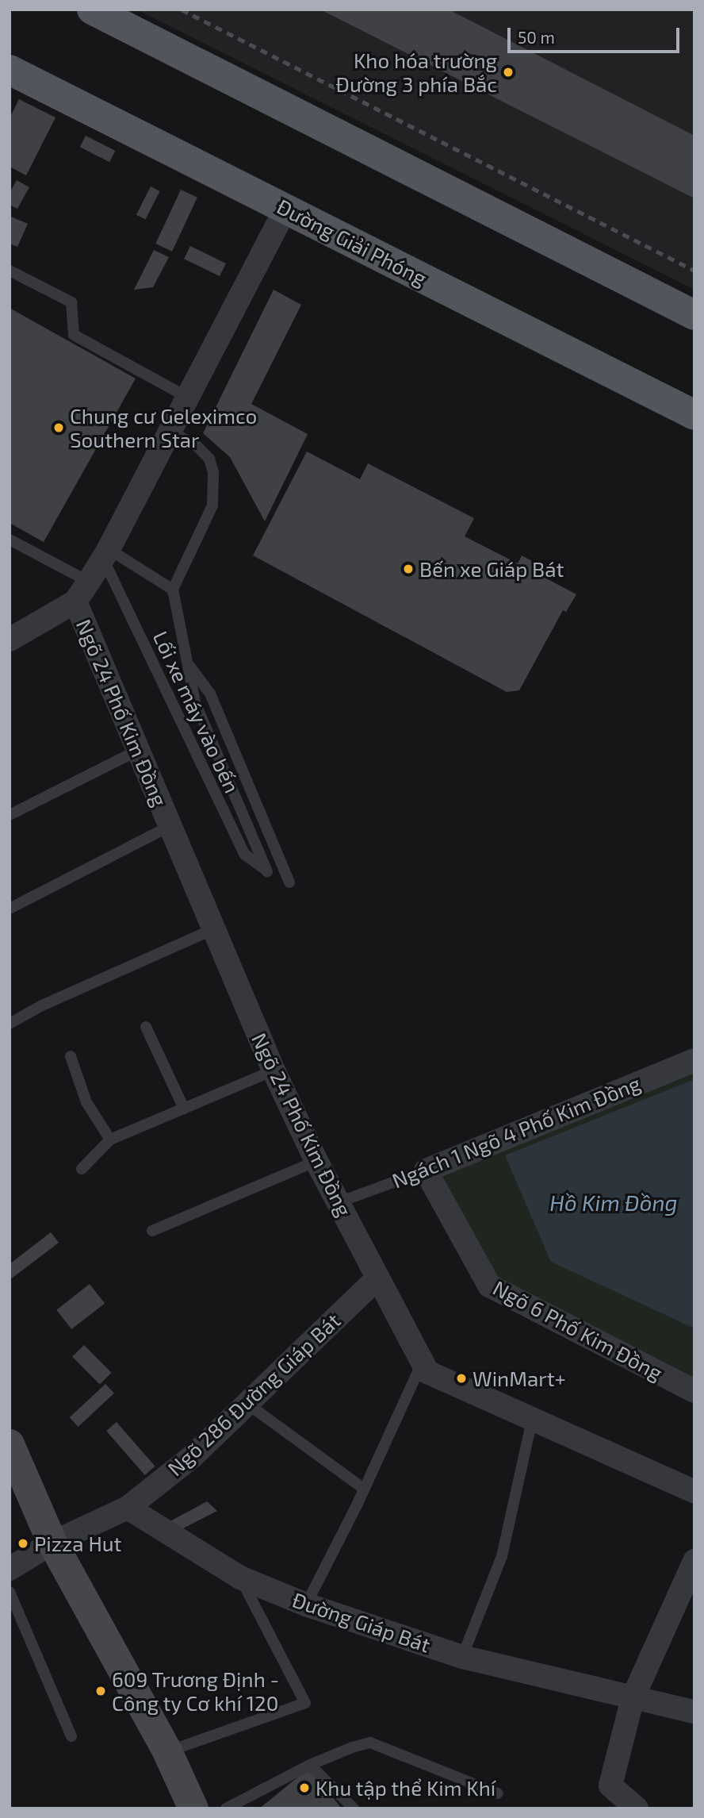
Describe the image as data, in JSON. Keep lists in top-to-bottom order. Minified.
{"streets":{"main road":["Đường Giải Phóng"],"street":["Ngõ 24 Phố Kim Đồng","Ngách 1 Ngõ 4 Phố Kim Đồng","Ngõ 6 Phố Kim Đồng","Ngõ 286 Đường Giáp Bát","Đường Giáp Bát"],"lane":["Lối xe máy vào bến"]},"crossings":[["Ngõ 24 Phố Kim Đồng","Ngách 1 Ngõ 4 Phố Kim Đồng"],["Ngõ 24 Phố Kim Đồng","Ngõ 286 Đường Giáp Bát"],["Ngách 1 Ngõ 4 Phố Kim Đồng","Ngõ 6 Phố Kim Đồng"],["Ngõ 286 Đường Giáp Bát","Đường Giáp Bát"]],"water":["Hồ Kim Đồng"],"places":["Kho hóa trường Đường 3 phía Bắc","Chung cư Geleximco Southern Star","Bến xe Giáp Bát","WinMart+","Pizza Hut","609 Trương Định - Công ty Cơ khí 120","Khu tập thể Kim Khí"],"scale_bar":"50 m"}
